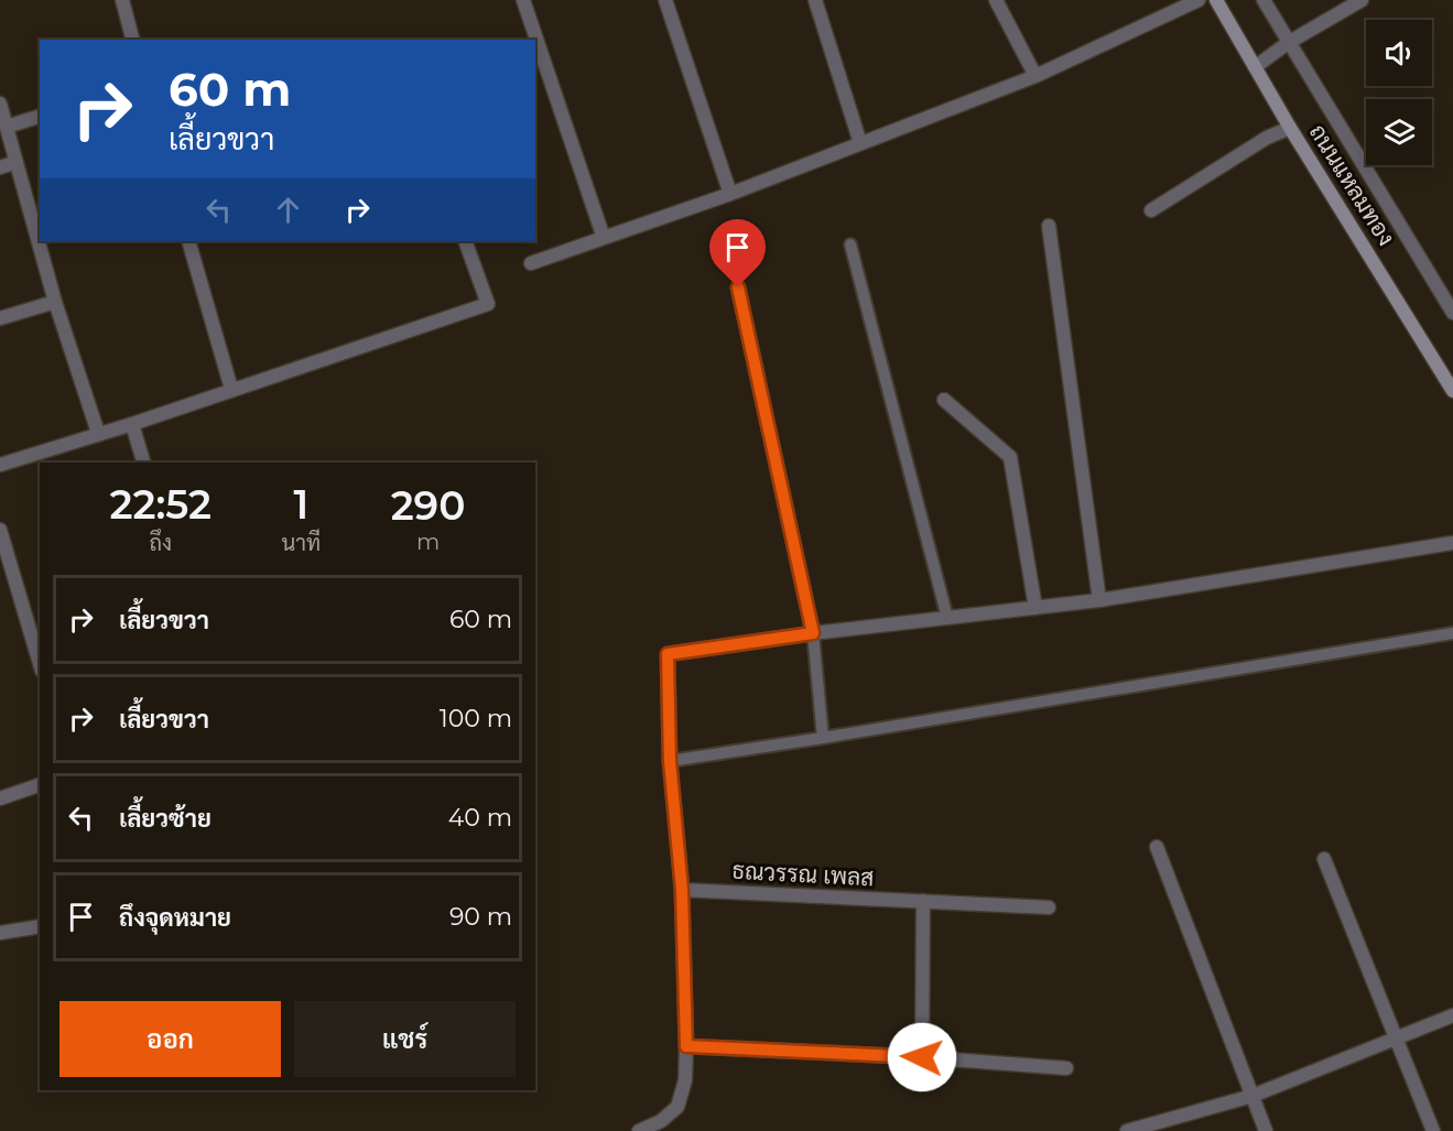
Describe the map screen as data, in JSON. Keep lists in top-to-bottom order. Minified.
{"streets":{"main road":["ถนนแหลมทอง"],"street":["ธณวรรณ เพลส"]},"page":{"turn":["60 m","เลี้ยวขวา"],"eta":["22:52","ถึง","1","นาที","290","m"],"list":[{"name":"เลี้ยวขวา","value":"60 m"},{"name":"เลี้ยวขวา","value":"100 m"},{"name":"เลี้ยวซ้าย","value":"40 m"},{"name":"ถึงจุดหมาย","value":"90 m"}],"buttons":["ออก","แชร์"]}}
